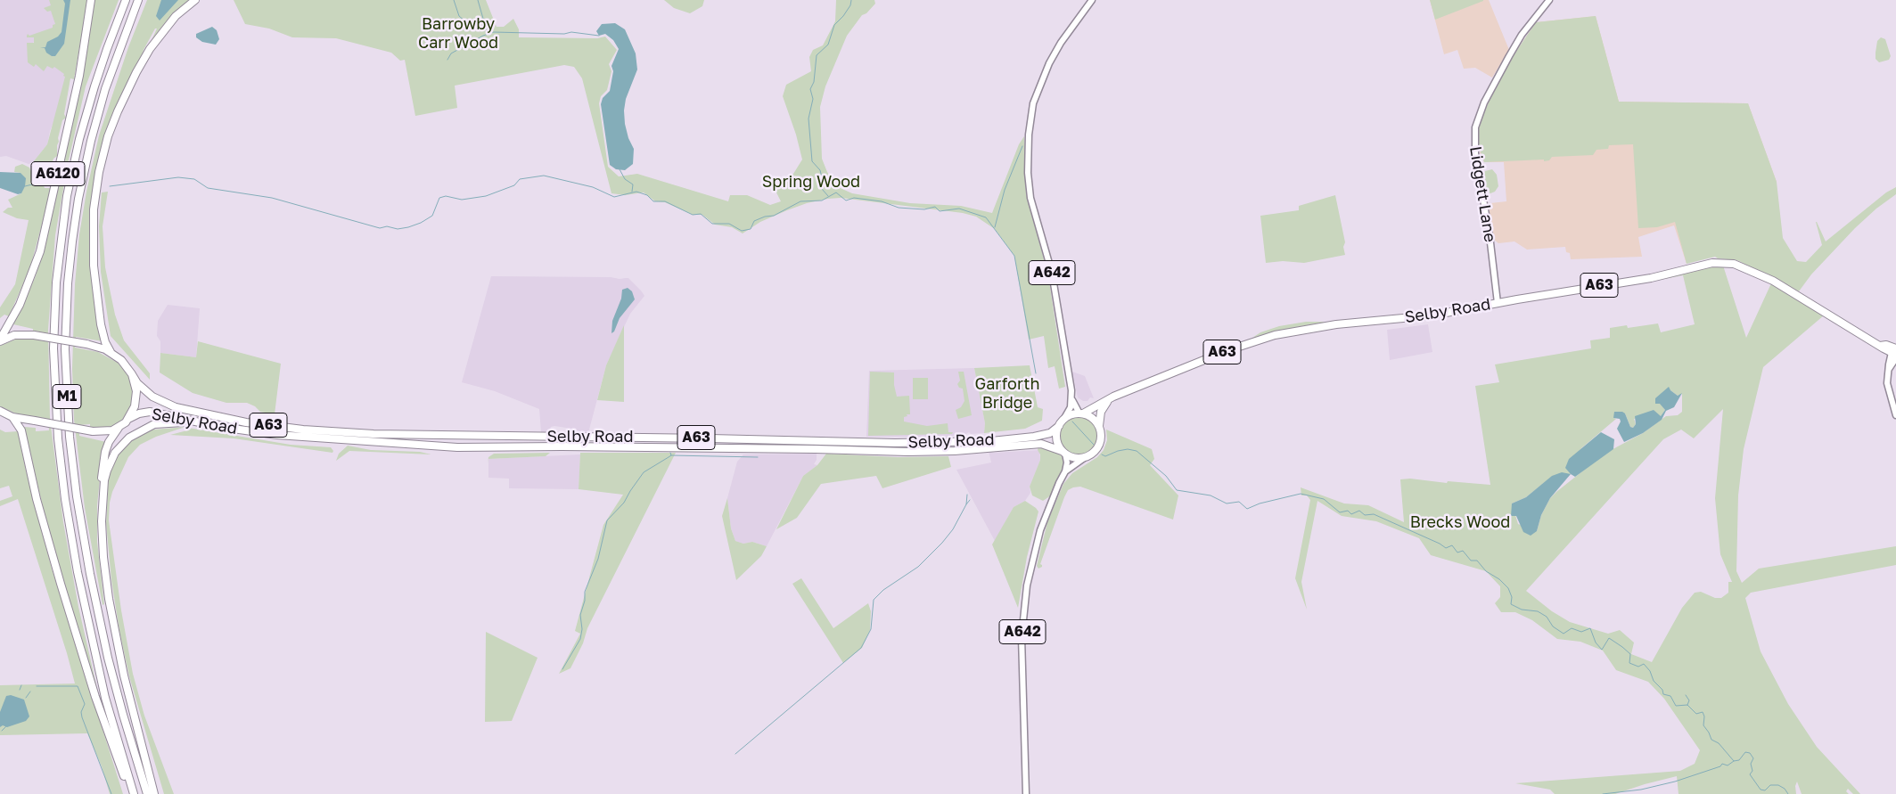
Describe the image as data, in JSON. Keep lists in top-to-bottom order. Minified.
{"streets":{"highway":["A6120","A63","Selby Road","M1"],"main road":["Lidgett Lane","A642"]},"crossings":[["A6120","Selby Road"],["Lidgett Lane","Selby Road"],["A642","Selby Road"]],"parks":["Barrowby Carr Wood","Spring Wood","Garforth Bridge","Brecks Wood"]}
